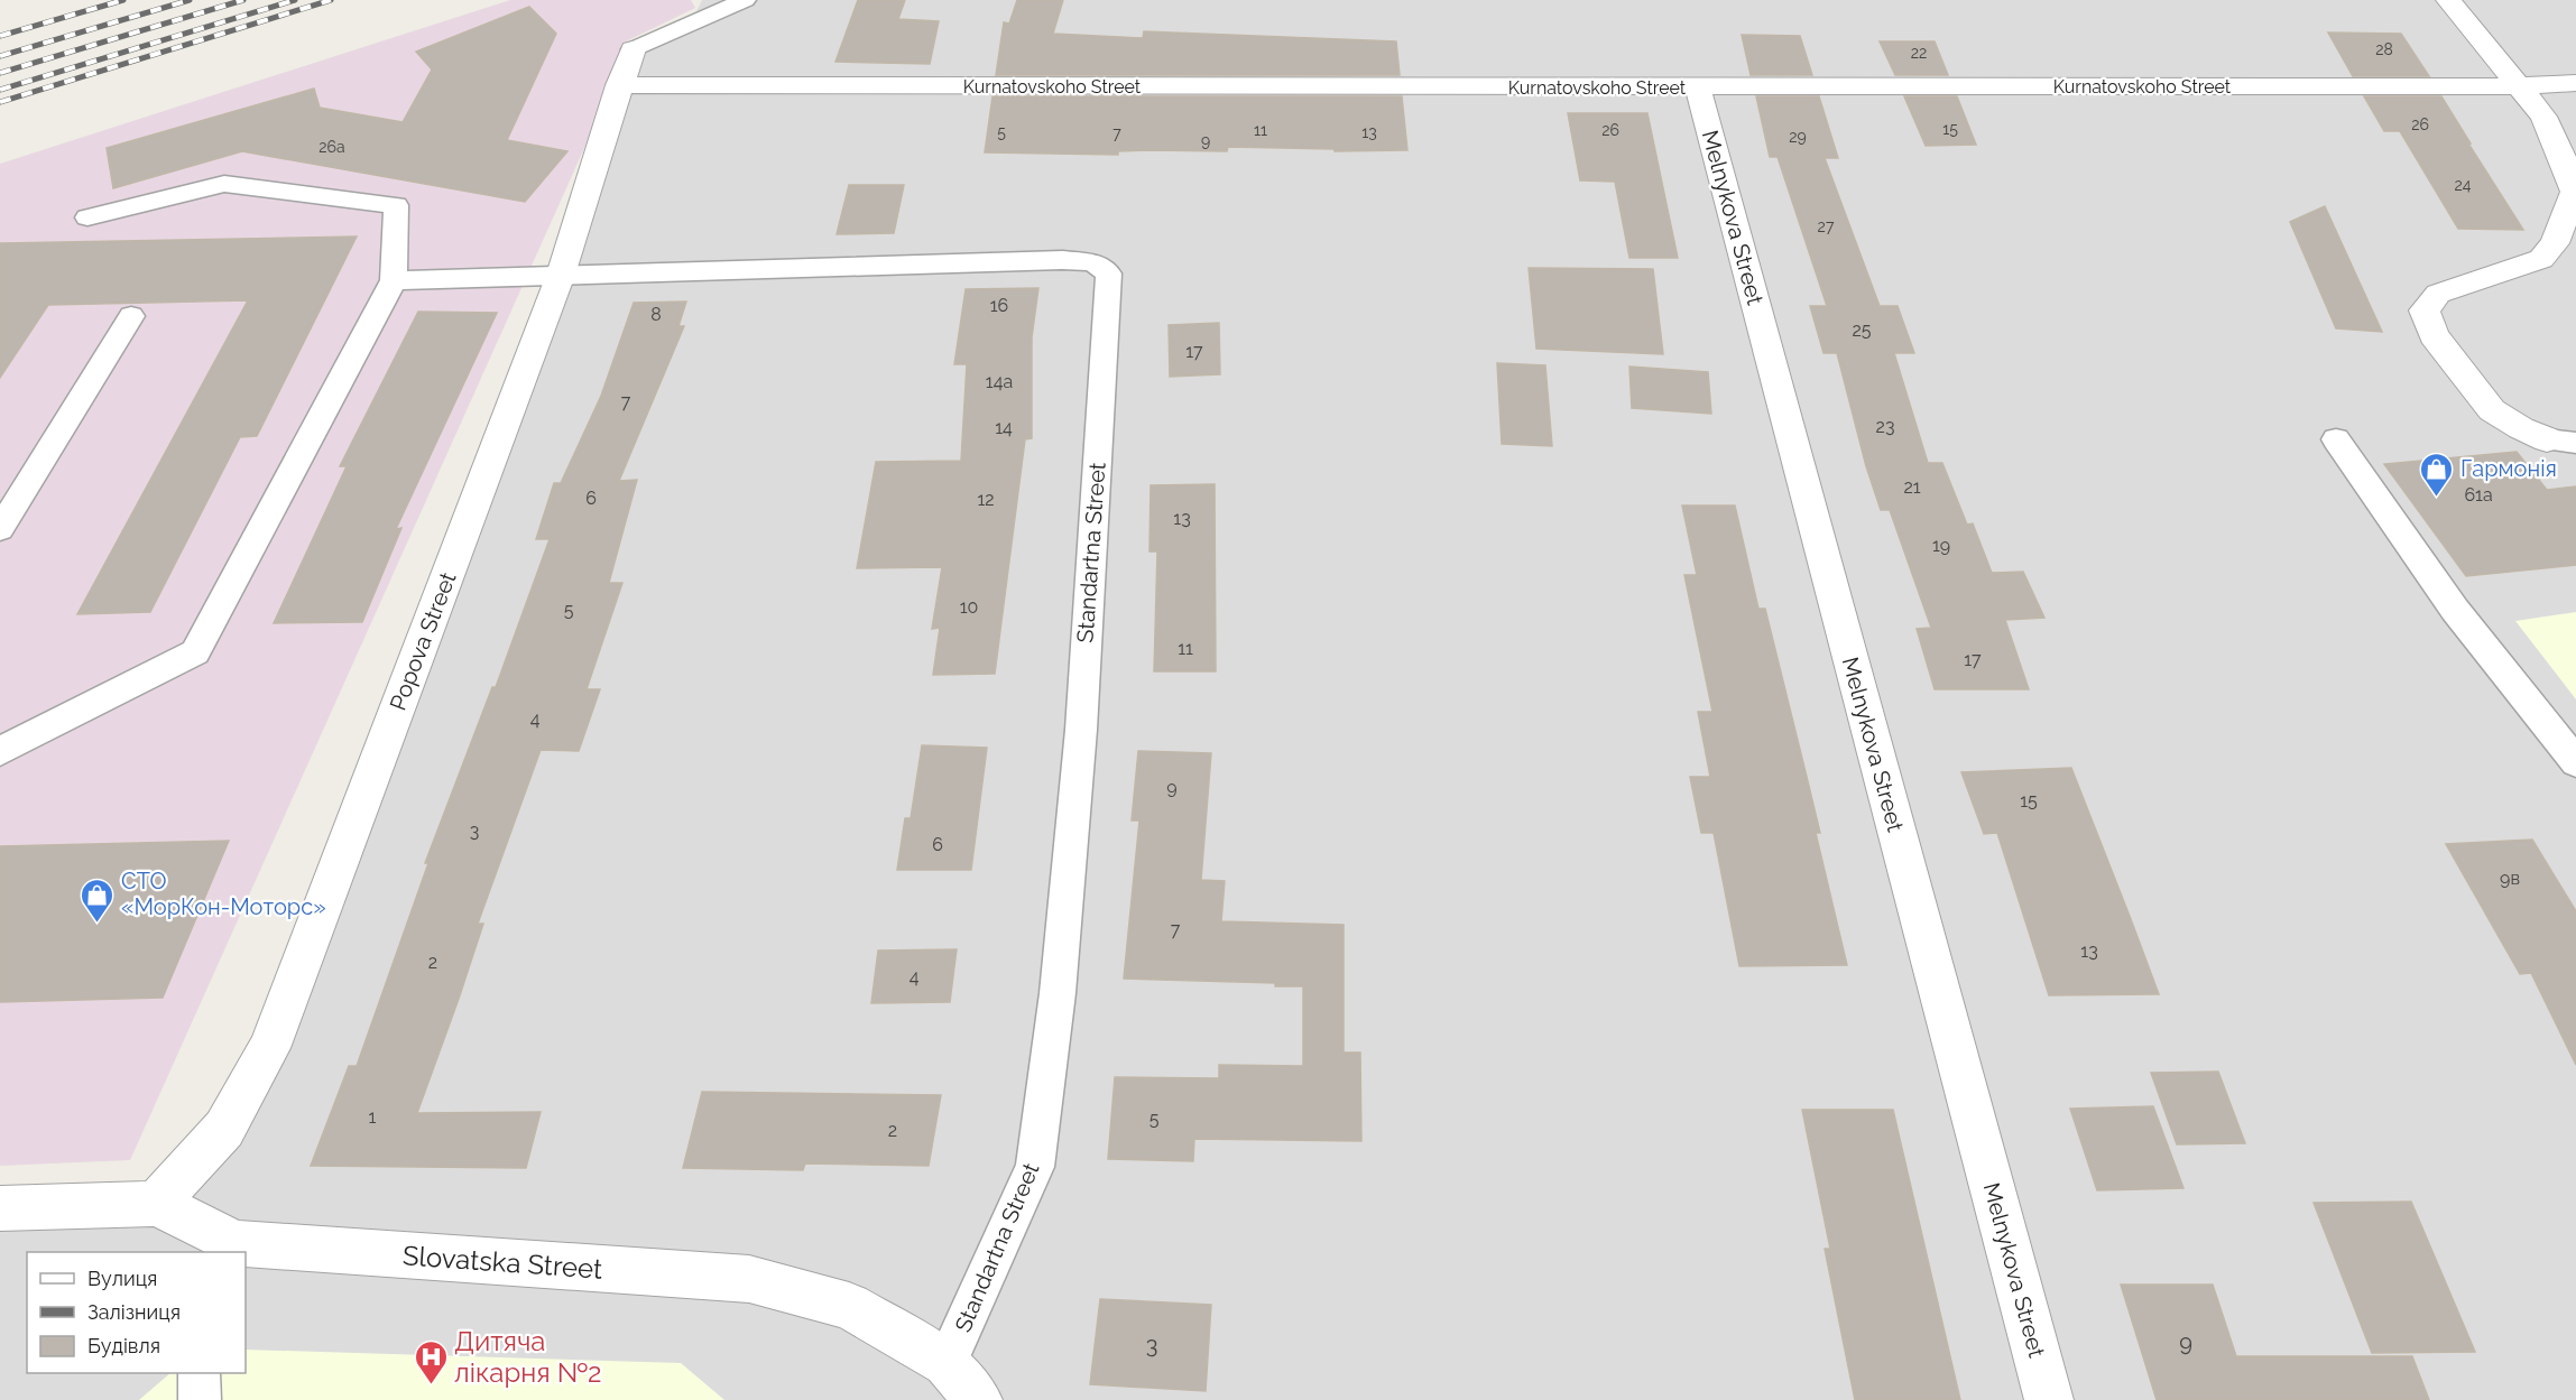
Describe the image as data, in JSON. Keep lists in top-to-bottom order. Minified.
{"streets":{"street":["Kurnatovskoho Street","Melnykova Street","Popova Street","Slovatska Street"],"lane":["Standartna Street"]},"crossings":[["Kurnatovskoho Street","Melnykova Street"],["Kurnatovskoho Street","Popova Street"],["Standartna Street","Popova Street"],["Standartna Street","Slovatska Street"],["Popova Street","Slovatska Street"]],"places":{"shop":["Гармонія","СТО «МорКон-Моторс»"],"hospital":["Дитяча лікарня №2"]},"house_numbers":["28","22","26","15","11","26","5","13","7","29","9","26а","24","27","16","8","25","17","14а","7","23","14","21","61а","6","12","13","19","10","5","11","17","4","9","15","3","6","9в","7","13","2","4","1","5","2","9","3"],"legend":["Вулиця","Залізниця","Будівля"]}
